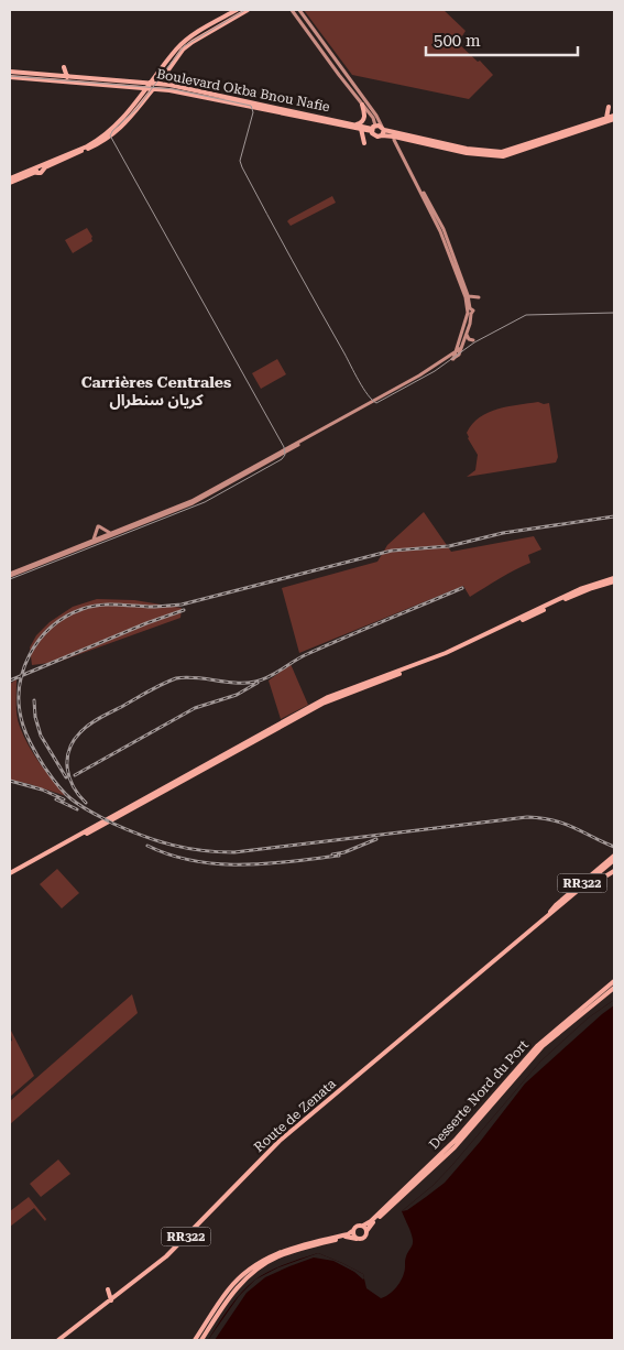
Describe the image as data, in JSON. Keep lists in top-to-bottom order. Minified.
{"streets":{"main road":["Boulevard Okba Bnou Nafie","RR322","Desserte Nord du Port","Route de Zenata"]},"crossings":[["RR322","Route de Zenata"]],"districts":["Carrières Centrales كريان سنطرال"],"scale_bar":"500 m"}
